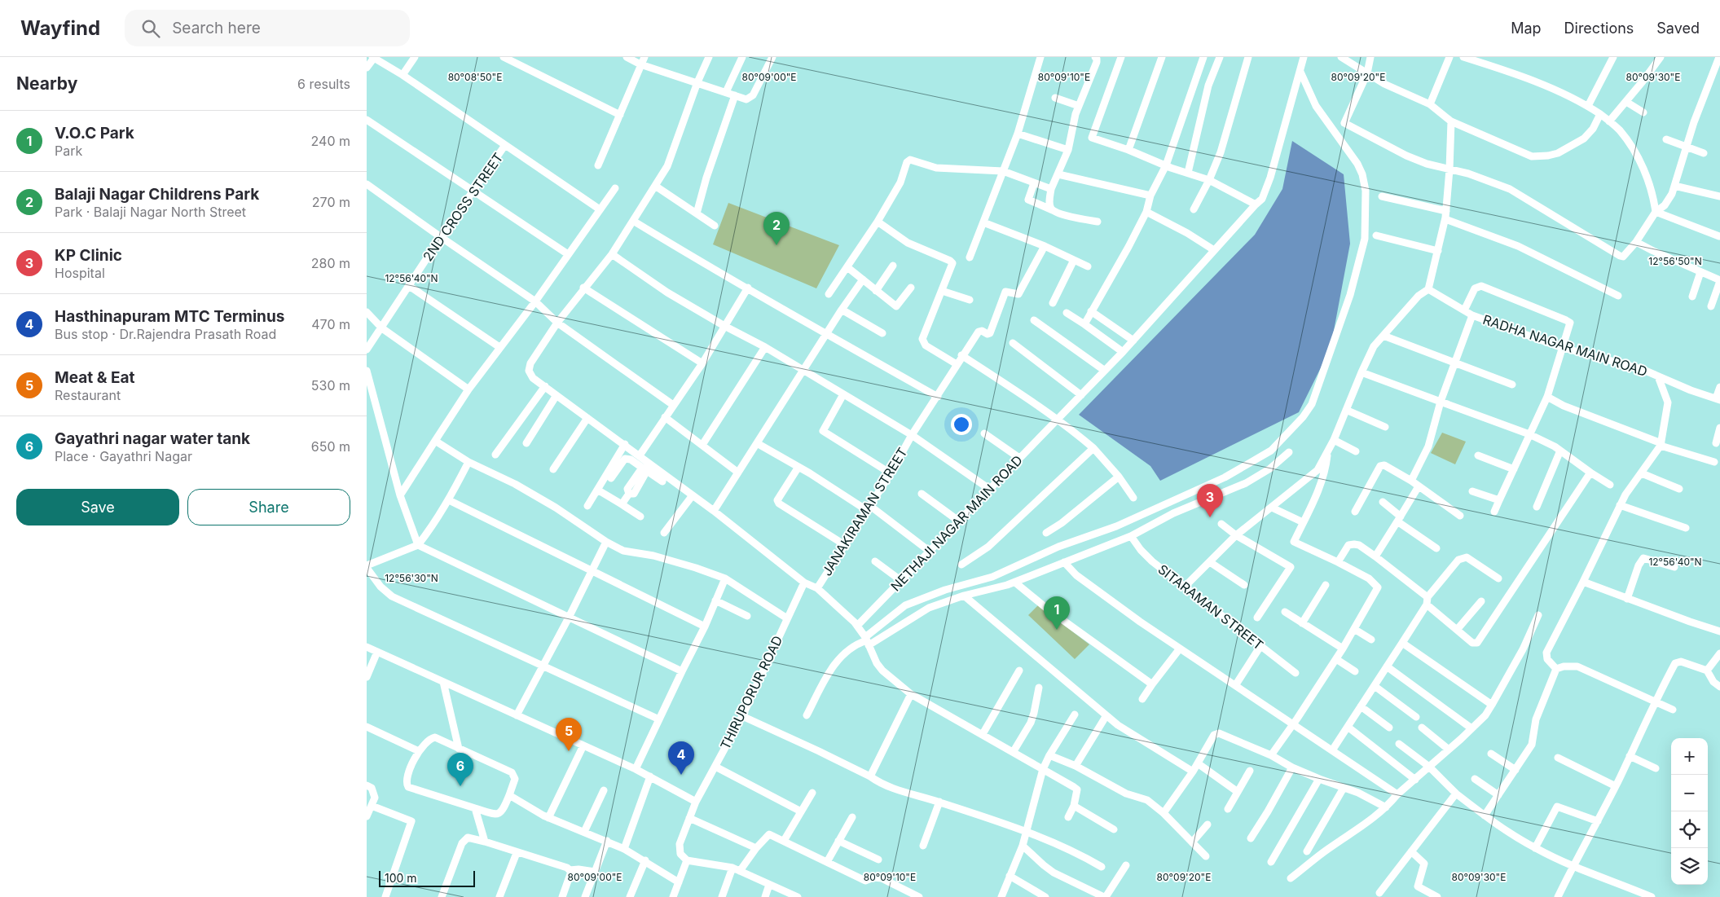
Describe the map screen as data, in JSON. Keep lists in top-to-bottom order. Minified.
{"streets":{"street":["2ND CROSS STREET","RADHA NAGAR MAIN ROAD","JANAKIRAMAN STREET","NETHAJI NAGAR MAIN ROAD","SITARAMAN STREET","THIRUPORUR ROAD"]},"scale_bar":"100 m","page":{"header":"Wayfind","search":"Search here","nav":["Map","Directions","Saved"],"heading":["Nearby","6 results"],"list":[{"mark":"1","name":"V.O.C Park","note":"Park","value":"240 m"},{"mark":"2","name":"Balaji Nagar Childrens Park","note":"Park · Balaji Nagar North Street","value":"270 m"},{"mark":"3","name":"KP Clinic","note":"Hospital","value":"280 m"},{"mark":"4","name":"Hasthinapuram MTC Terminus","note":"Bus stop · Dr.Rajendra Prasath Road","value":"470 m"},{"mark":"5","name":"Meat & Eat","note":"Restaurant","value":"530 m"},{"mark":"6","name":"Gayathri nagar water tank","note":"Place · Gayathri Nagar","value":"650 m"}],"pins":["2","3","1","5","4","6"],"buttons":["Save","Share"],"map_buttons":["+","−"],"scale":"100 m"},"coordinates":["80°08'50\"E","80°09'00\"E","80°09'10\"E","80°09'20\"E","80°09'30\"E","12°56'50\"N","12°56'40\"N","12°56'30\"N"]}
